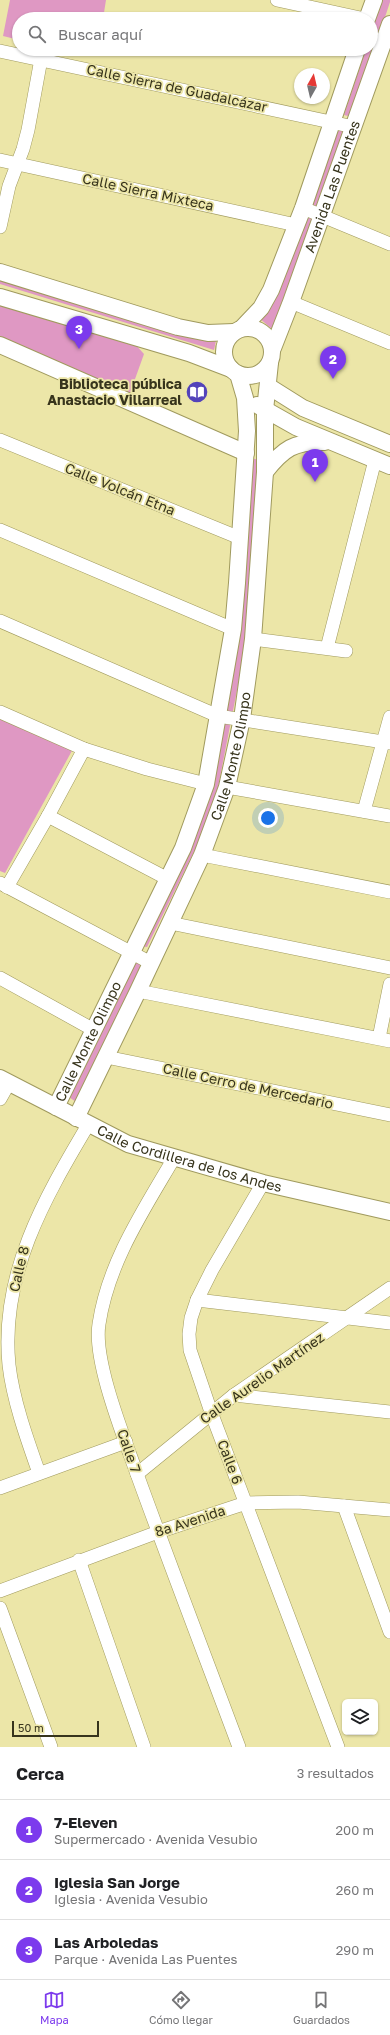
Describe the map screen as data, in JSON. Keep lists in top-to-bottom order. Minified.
{"streets":{"street":["Calle Sierra de Guadalcázar","Avenida Las Puentes","Calle Sierra Mixteca","Calle Volcán Etna","Calle Monte Olimpo","Calle Cerro de Mercedario","Calle Cordillera de los Andes","Calle 8","Calle Aurelio Martínez","Calle 7","Calle 6","8a Avenida"]},"crossings":[["Calle Sierra de Guadalcázar","Avenida Las Puentes"],["Avenida Las Puentes","Calle Sierra Mixteca"],["Avenida Las Puentes","Calle Monte Olimpo"],["Calle Volcán Etna","Calle Monte Olimpo"],["Calle Monte Olimpo","Calle Cerro de Mercedario"],["Calle Monte Olimpo","Calle Cordillera de los Andes"],["Calle Monte Olimpo","Calle 8"],["Calle Cordillera de los Andes","Calle 8"],["Calle Cordillera de los Andes","Calle 7"],["Calle Cordillera de los Andes","Calle 6"],["Calle Aurelio Martínez","Calle 7"],["Calle Aurelio Martínez","Calle 6"],["Calle 7","8a Avenida"],["Calle 6","8a Avenida"]],"places":{"library":["Biblioteca pública Anastacio Villarreal"]},"scale_bar":"50 m","north":"top","page":{"search":"Buscar aquí","pins":["3","2","1"],"scale":"50 m","heading":["Cerca","3 resultados"],"list":[{"mark":"1","name":"7-Eleven","note":"Supermercado · Avenida Vesubio","value":"200 m"},{"mark":"2","name":"Iglesia San Jorge","note":"Iglesia · Avenida Vesubio","value":"260 m"},{"mark":"3","name":"Las Arboledas","note":"Parque · Avenida Las Puentes","value":"290 m"}],"nav":["Mapa","Cómo llegar","Guardados"]}}
